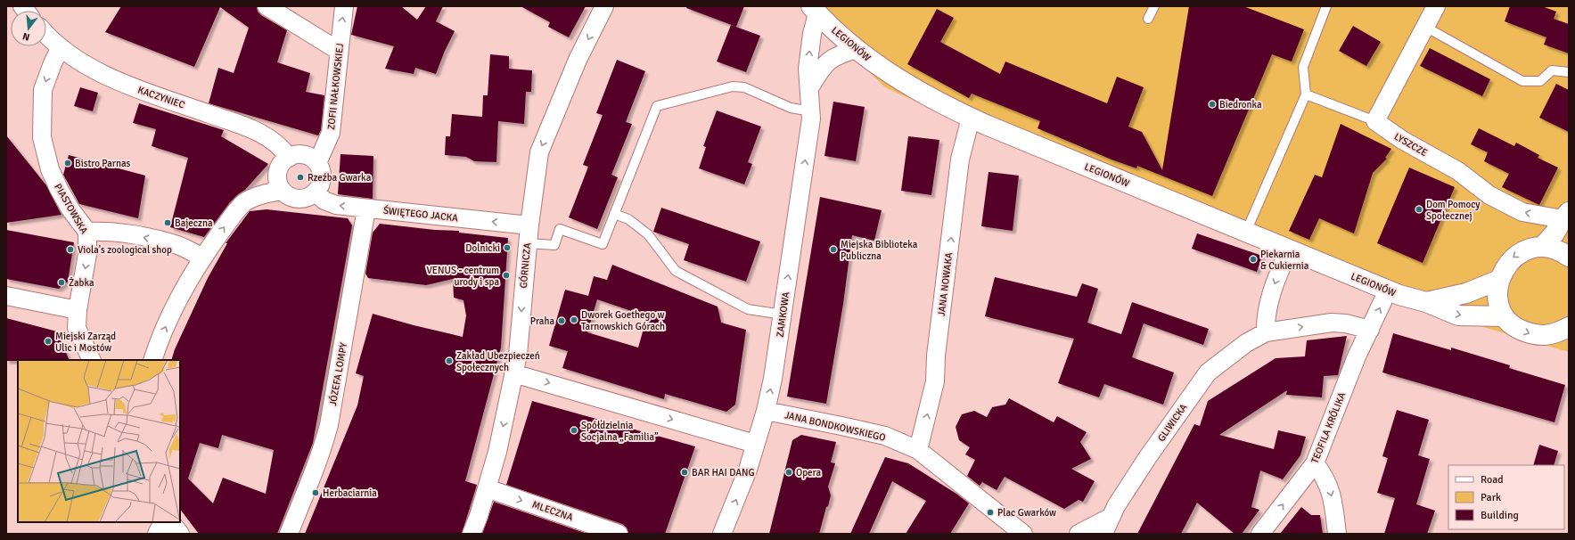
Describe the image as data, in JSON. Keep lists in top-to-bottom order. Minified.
{"streets":{"street":["LEGIONÓW","ZOFII NAŁKOWSKIEJ","KACZYNIEC","LYSZCZE","PIASTOWSKA","ŚWIĘTEGO JACKA","GÓRNICZA","JANA NOWAKA","ZAMKOWA","JÓZEFA LOMPY","GLIWICKA","JANA BONDKOWSKIEGO","TEOFILA KRÓLIKA","MLECZNA"]},"crossings":[["LEGIONÓW","JANA NOWAKA"],["LEGIONÓW","ZAMKOWA"],["LEGIONÓW","TEOFILA KRÓLIKA"],["ZOFII NAŁKOWSKIEJ","KACZYNIEC"],["ZOFII NAŁKOWSKIEJ","ŚWIĘTEGO JACKA"],["KACZYNIEC","PIASTOWSKA"],["KACZYNIEC","ŚWIĘTEGO JACKA"],["ŚWIĘTEGO JACKA","GÓRNICZA"],["ŚWIĘTEGO JACKA","JÓZEFA LOMPY"],["GÓRNICZA","MLECZNA"],["JANA NOWAKA","JANA BONDKOWSKIEGO"],["ZAMKOWA","JANA BONDKOWSKIEGO"],["GLIWICKA","TEOFILA KRÓLIKA"]],"one_way":["PIASTOWSKA","ŚWIĘTEGO JACKA","GÓRNICZA","JANA NOWAKA","ZAMKOWA","TEOFILA KRÓLIKA"],"places":["Biedronka","Bistro Parnas","Rzeźba Gwarka","Dom Pomocy Społecznej","Bajeczna","Dolnicki","Viola's zoological shop","Miejska Biblioteka Publiczna","Piekarnia & Cukiernia","VENUS - centrum urody i spa","Żabka","Dworek Goethego w Tarnowskich Górach","Praha","Miejski Zarząd Ulic i Mostów","Zakład Ubezpieczeń Społecznych","Spółdzielnia Socjalna „Familia”","BAR HAI DANG","Opera","Herbaciarnia","Plac Gwarków"],"legend":["Road","Park","Building"],"north":"bottom"}
